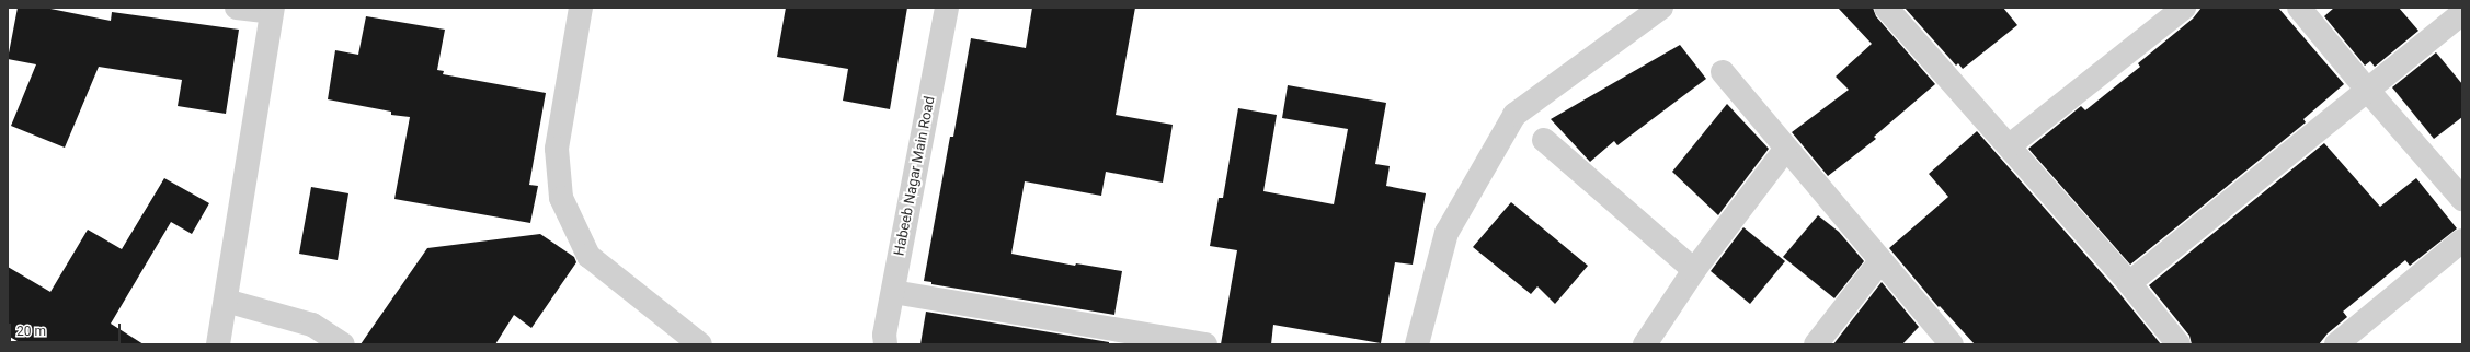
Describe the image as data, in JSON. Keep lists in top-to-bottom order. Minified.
{"streets":{"street":["Habeeb Nagar Main Road"]},"scale_bar":"20 m"}
